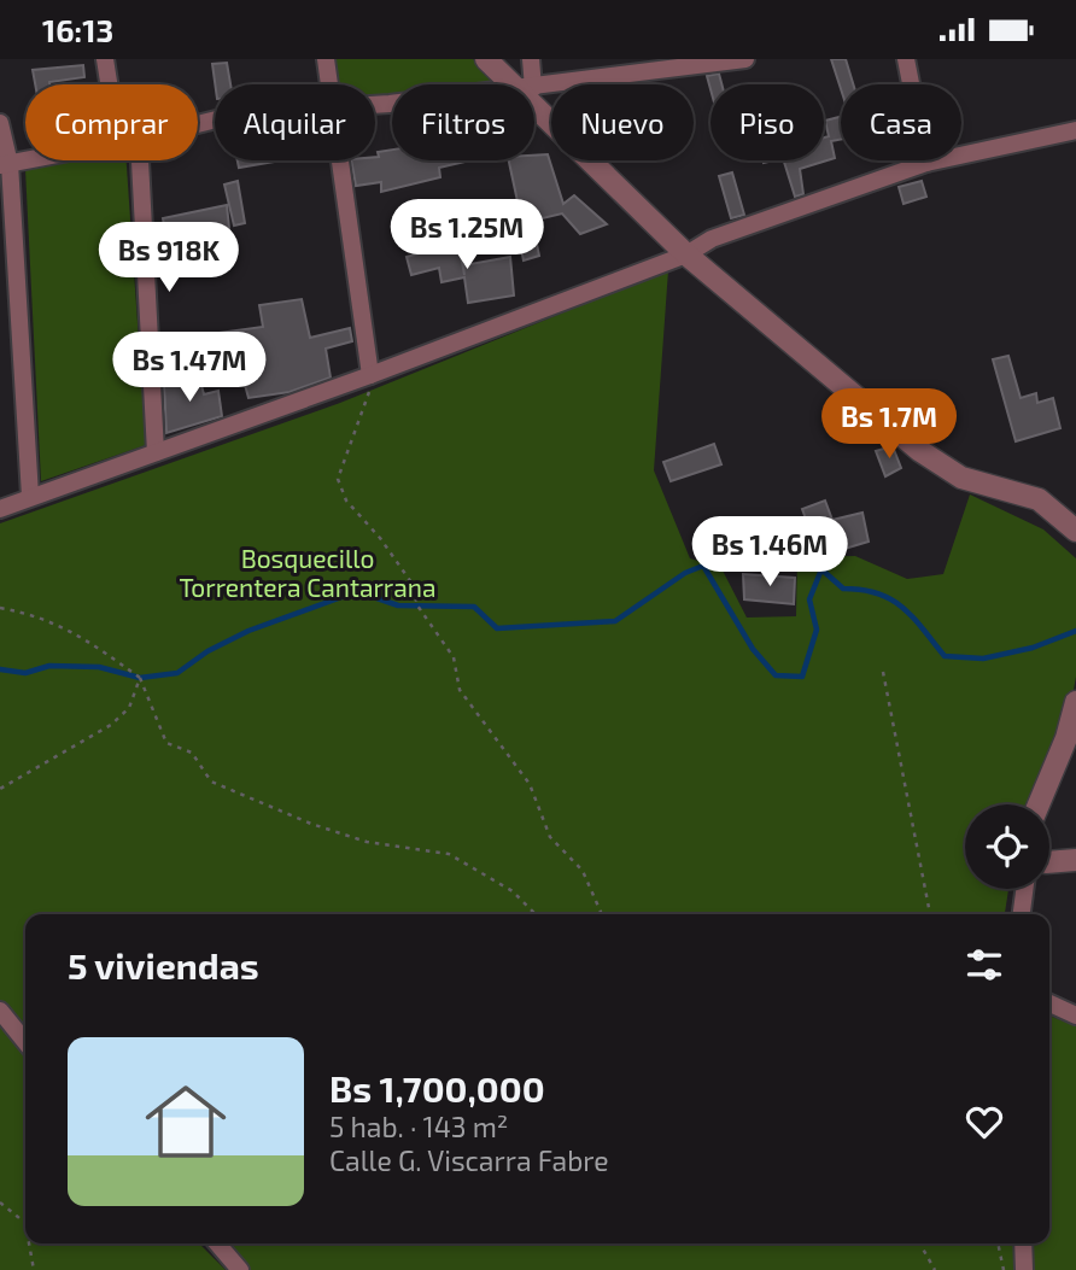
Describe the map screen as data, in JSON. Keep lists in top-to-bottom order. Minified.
{"parks":["Bosquecillo Torrentera Cantarrana"],"page":{"status":"16:13","chip":["Comprar","Alquilar","Filtros","Nuevo","Piso","Casa"],"price":["Bs 1.25M","Bs 918K","Bs 1.47M","Bs 1.7M","Bs 1.46M"],"heading":"5 viviendas","list":[{"name":"Bs 1,700,000","note":"5 hab. · 143 m² · Calle G. Viscarra Fabre"}]}}
